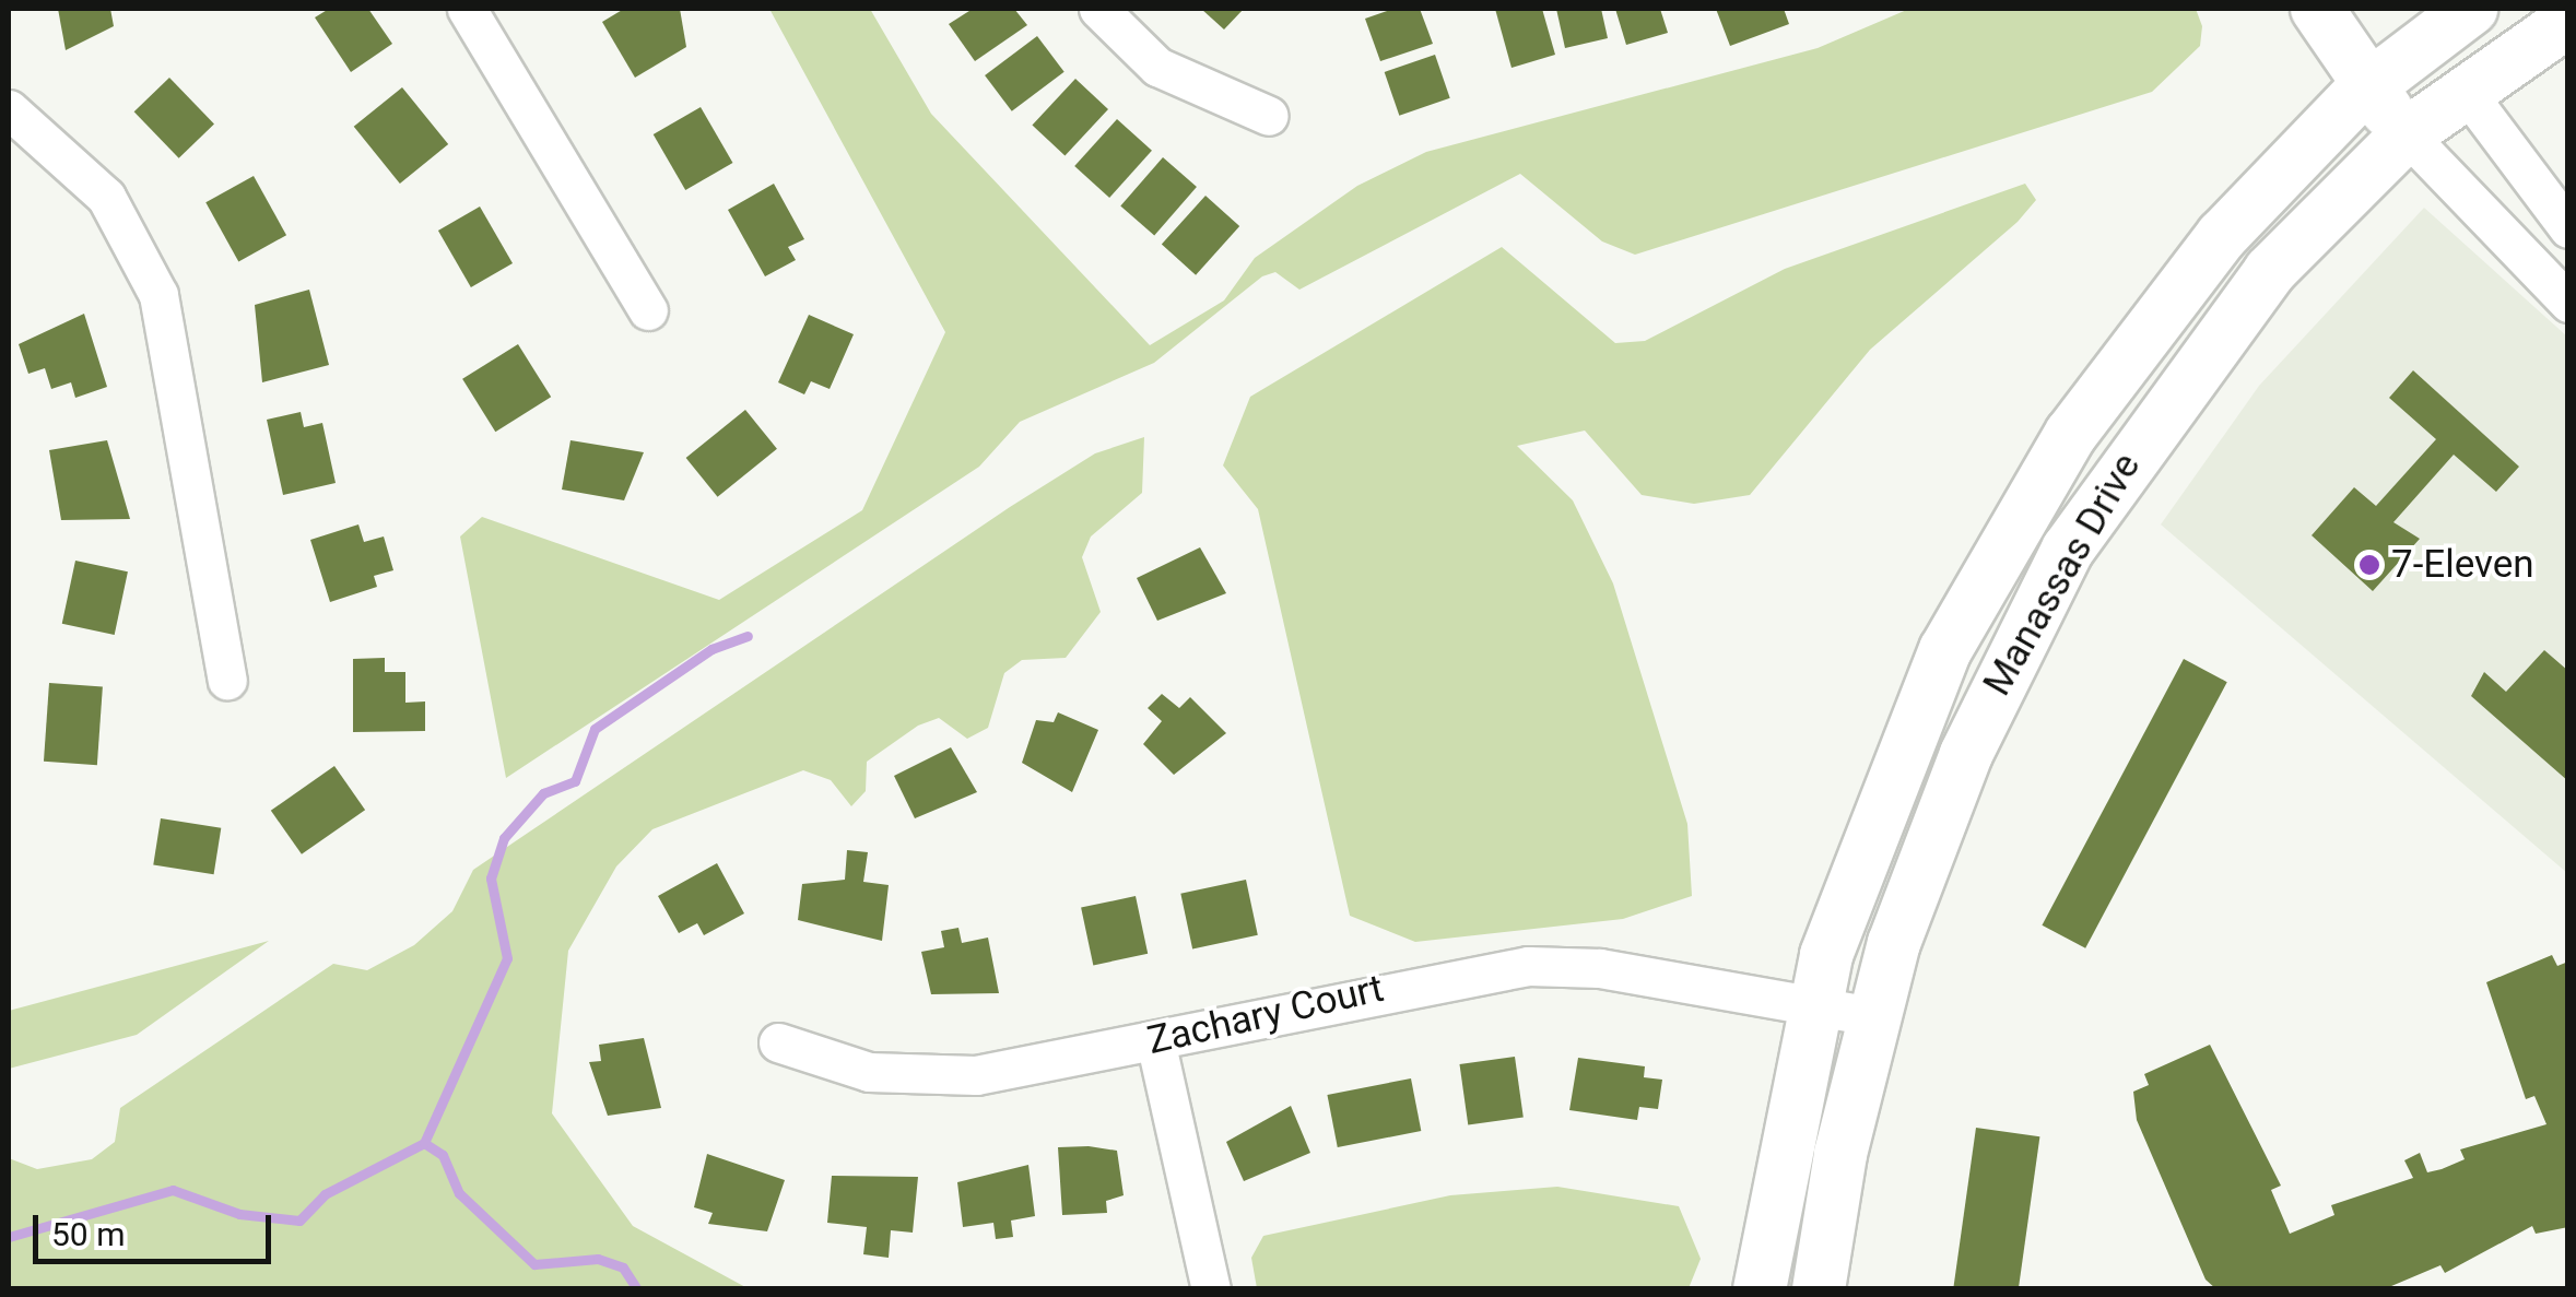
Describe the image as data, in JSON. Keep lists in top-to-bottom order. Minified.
{"streets":{"street":["Manassas Drive","Zachary Court"]},"crossings":[["Manassas Drive","Zachary Court"]],"places":["7-Eleven"],"scale_bar":"50 m"}
